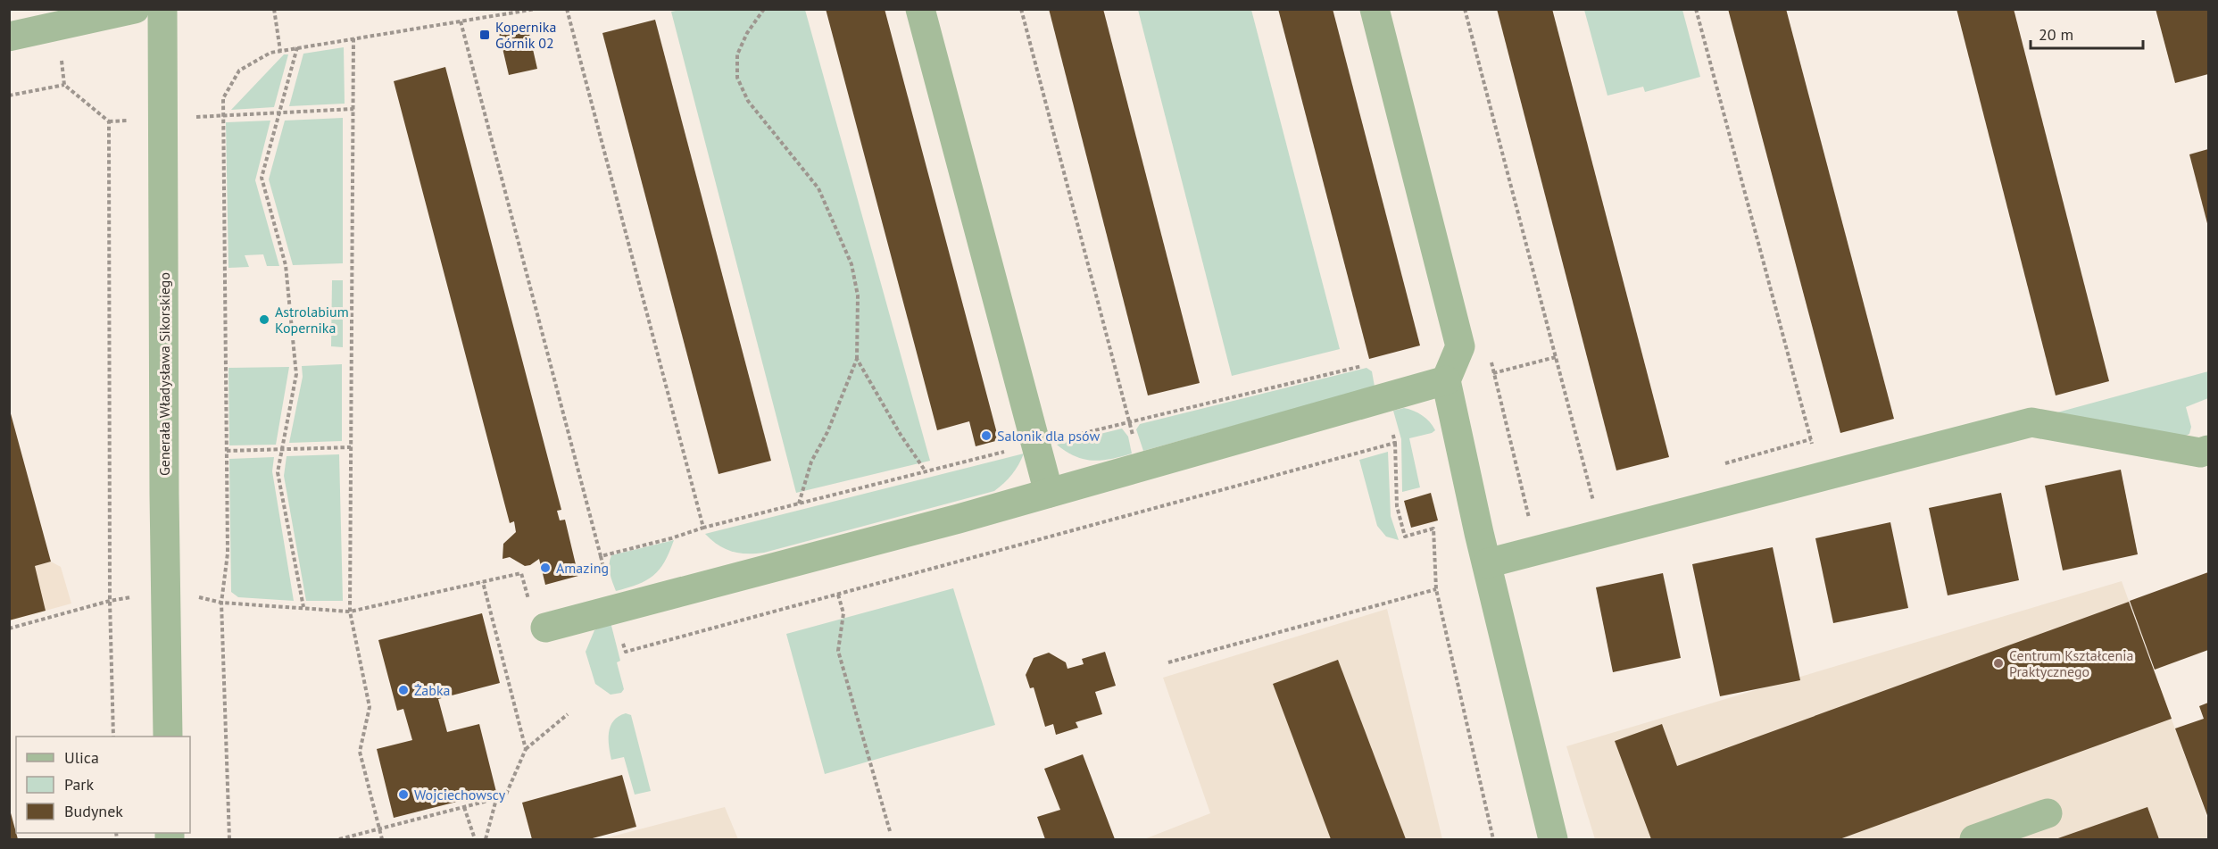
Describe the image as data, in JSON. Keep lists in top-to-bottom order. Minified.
{"streets":{"street":["Generała Władysława Sikorskiego"]},"places":{"transit":["Kopernika Górnik 02"],"other":["Astrolabium Kopernika","Salonik dla psów","Amazing","Centrum Kształcenia Praktycznego","Żabka","Wojciechowscy"]},"legend":["Ulica","Park","Budynek"],"scale_bar":"20 m"}
